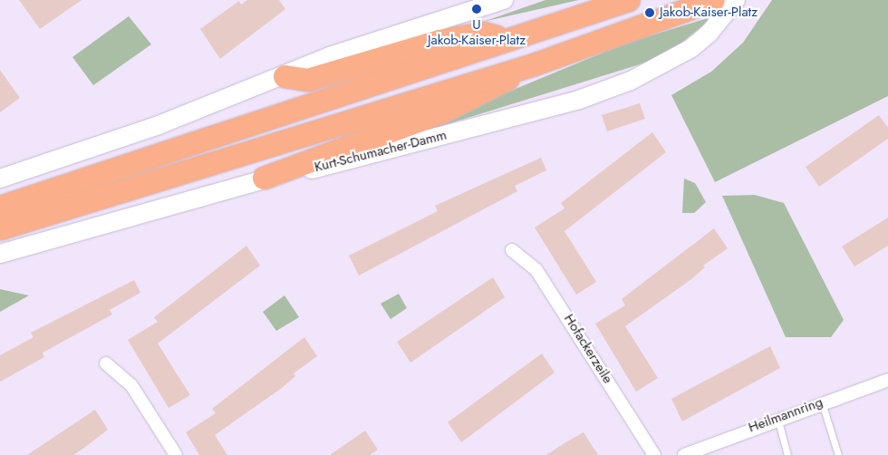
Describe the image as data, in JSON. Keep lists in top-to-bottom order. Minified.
{"streets":{"main road":["Kurt-Schumacher-Damm"],"street":["Hofackerzeile","Heilmannring"]},"places":["U Jakob-Kaiser-Platz","Jakob-Kaiser-Platz"]}
